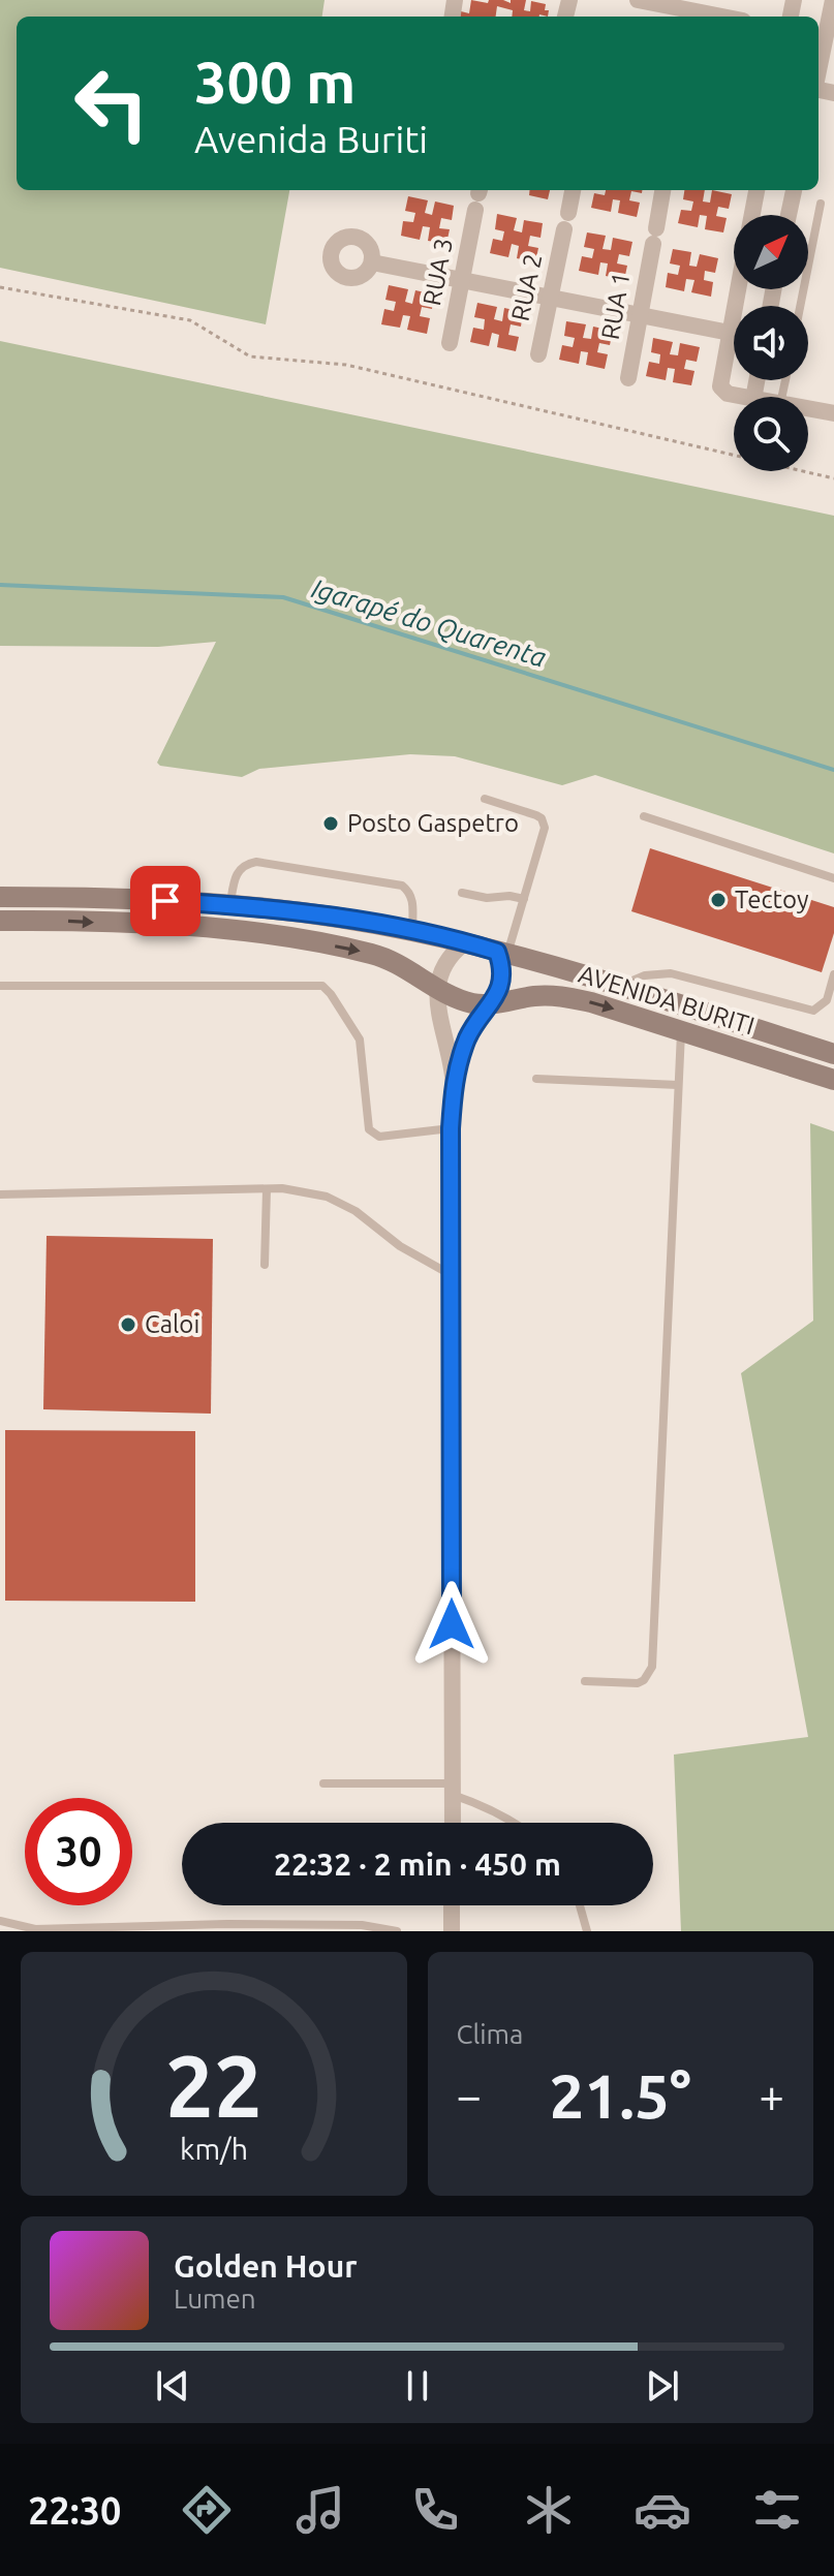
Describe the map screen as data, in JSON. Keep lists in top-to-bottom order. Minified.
{"streets":{"main road":["AVENIDA BURITI"],"street":["RUA 3","RUA 2","RUA 1"]},"water":["Igarapé do Quarenta"],"places":["Posto Gaspetro","Tectoy","Caloi"],"north":"top right","page":{"turn":["300 m","Avenida Buriti"],"limit":"30","trip":"22:32 · 2 min · 450 m","tile":"Clima","heat":["−","21.5°","+"],"song":["Golden Hour","Lumen"],"tabs":"22:30","gauge":["22","km/h"]}}
